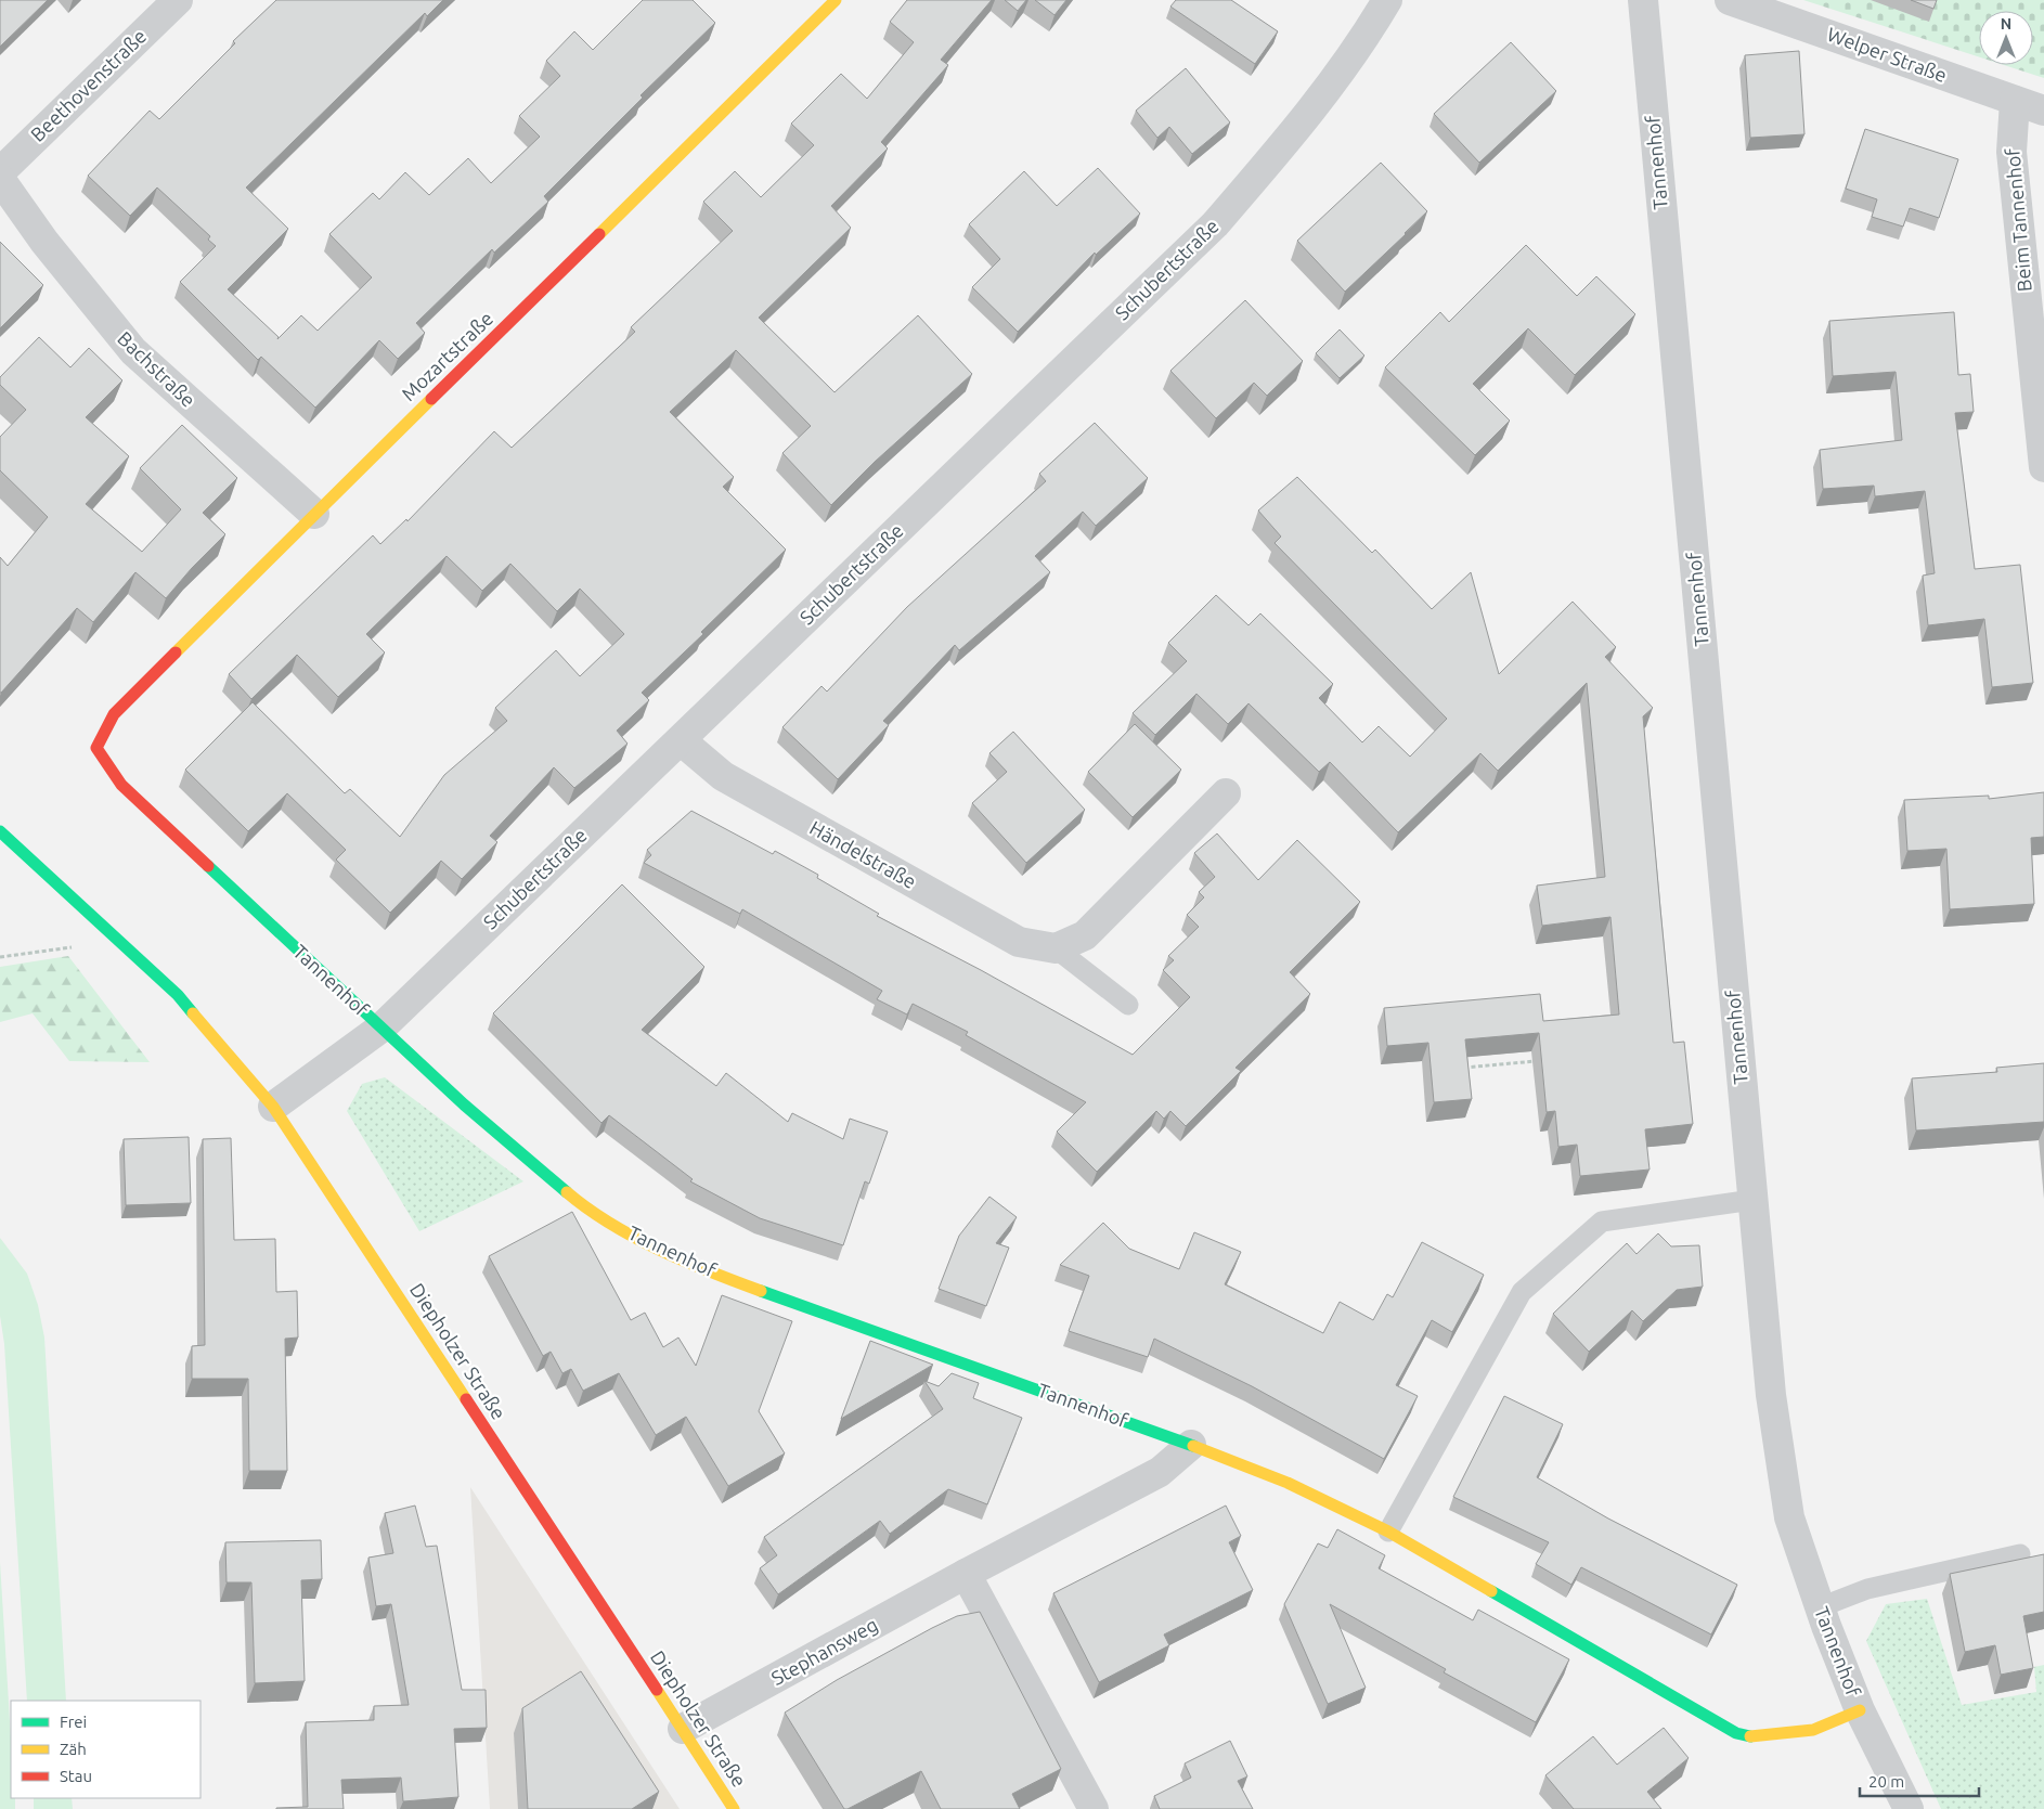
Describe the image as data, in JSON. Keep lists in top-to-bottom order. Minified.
{"streets":{"street":["Welper Straße","Beethovenstraße","Tannenhof","Beim Tannenhof","Schubertstraße","Mozartstraße","Bachstraße","Händelstraße","Diepholzer Straße","Stephansweg"]},"crossings":[["Welper Straße","Beim Tannenhof"],["Tannenhof","Schubertstraße"],["Tannenhof","Mozartstraße"],["Tannenhof","Stephansweg"],["Schubertstraße","Händelstraße"],["Schubertstraße","Diepholzer Straße"],["Mozartstraße","Bachstraße"],["Diepholzer Straße","Stephansweg"]],"legend":["Frei","Zäh","Stau"],"scale_bar":"20 m","north":"top"}
